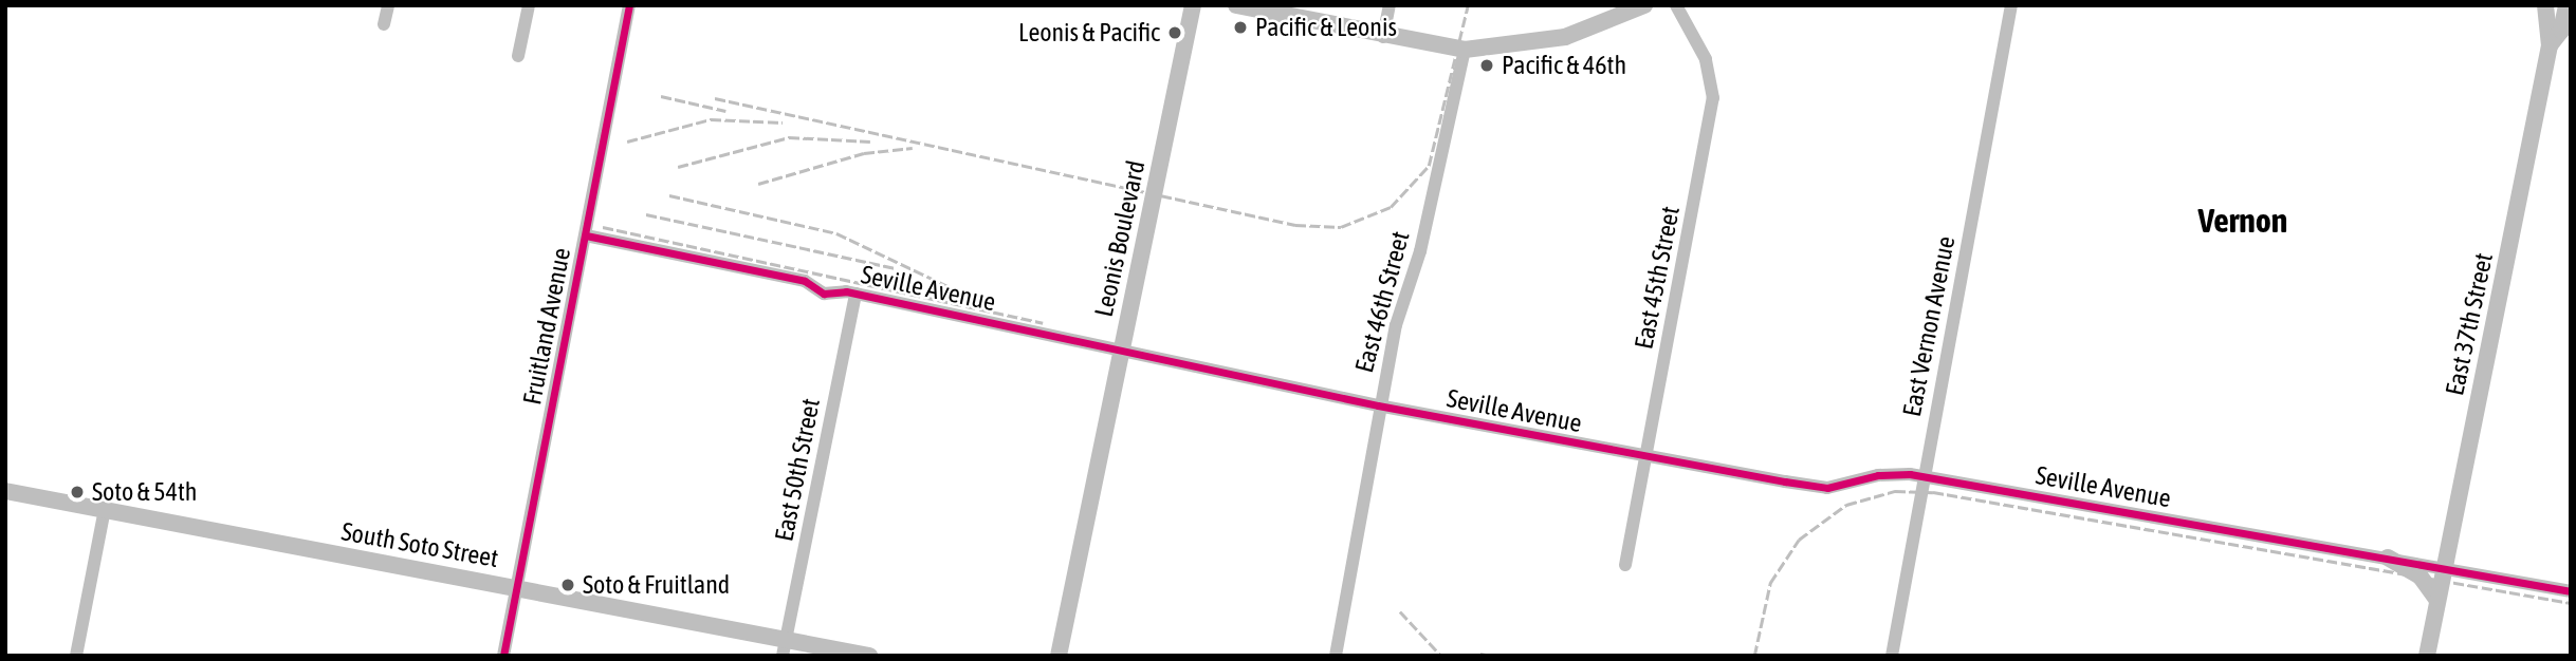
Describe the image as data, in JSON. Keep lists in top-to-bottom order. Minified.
{"streets":{"main road":["Leonis Boulevard","East 37th Street","South Soto Street"],"street":["East 45th Street","Seville Avenue","East 46th Street","Fruitland Avenue","East Vernon Avenue","East 50th Street"]},"crossings":[["Leonis Boulevard","Seville Avenue"],["East 45th Street","Seville Avenue"],["Seville Avenue","East 46th Street"],["Seville Avenue","East 37th Street"],["Seville Avenue","Fruitland Avenue"],["Seville Avenue","East Vernon Avenue"],["Seville Avenue","East 50th Street"],["Fruitland Avenue","South Soto Street"],["East 50th Street","South Soto Street"]],"districts":["Vernon"],"places":["Pacific & Leonis","Leonis & Pacific","Pacific & 46th","Soto & 54th","Soto & Fruitland"]}
